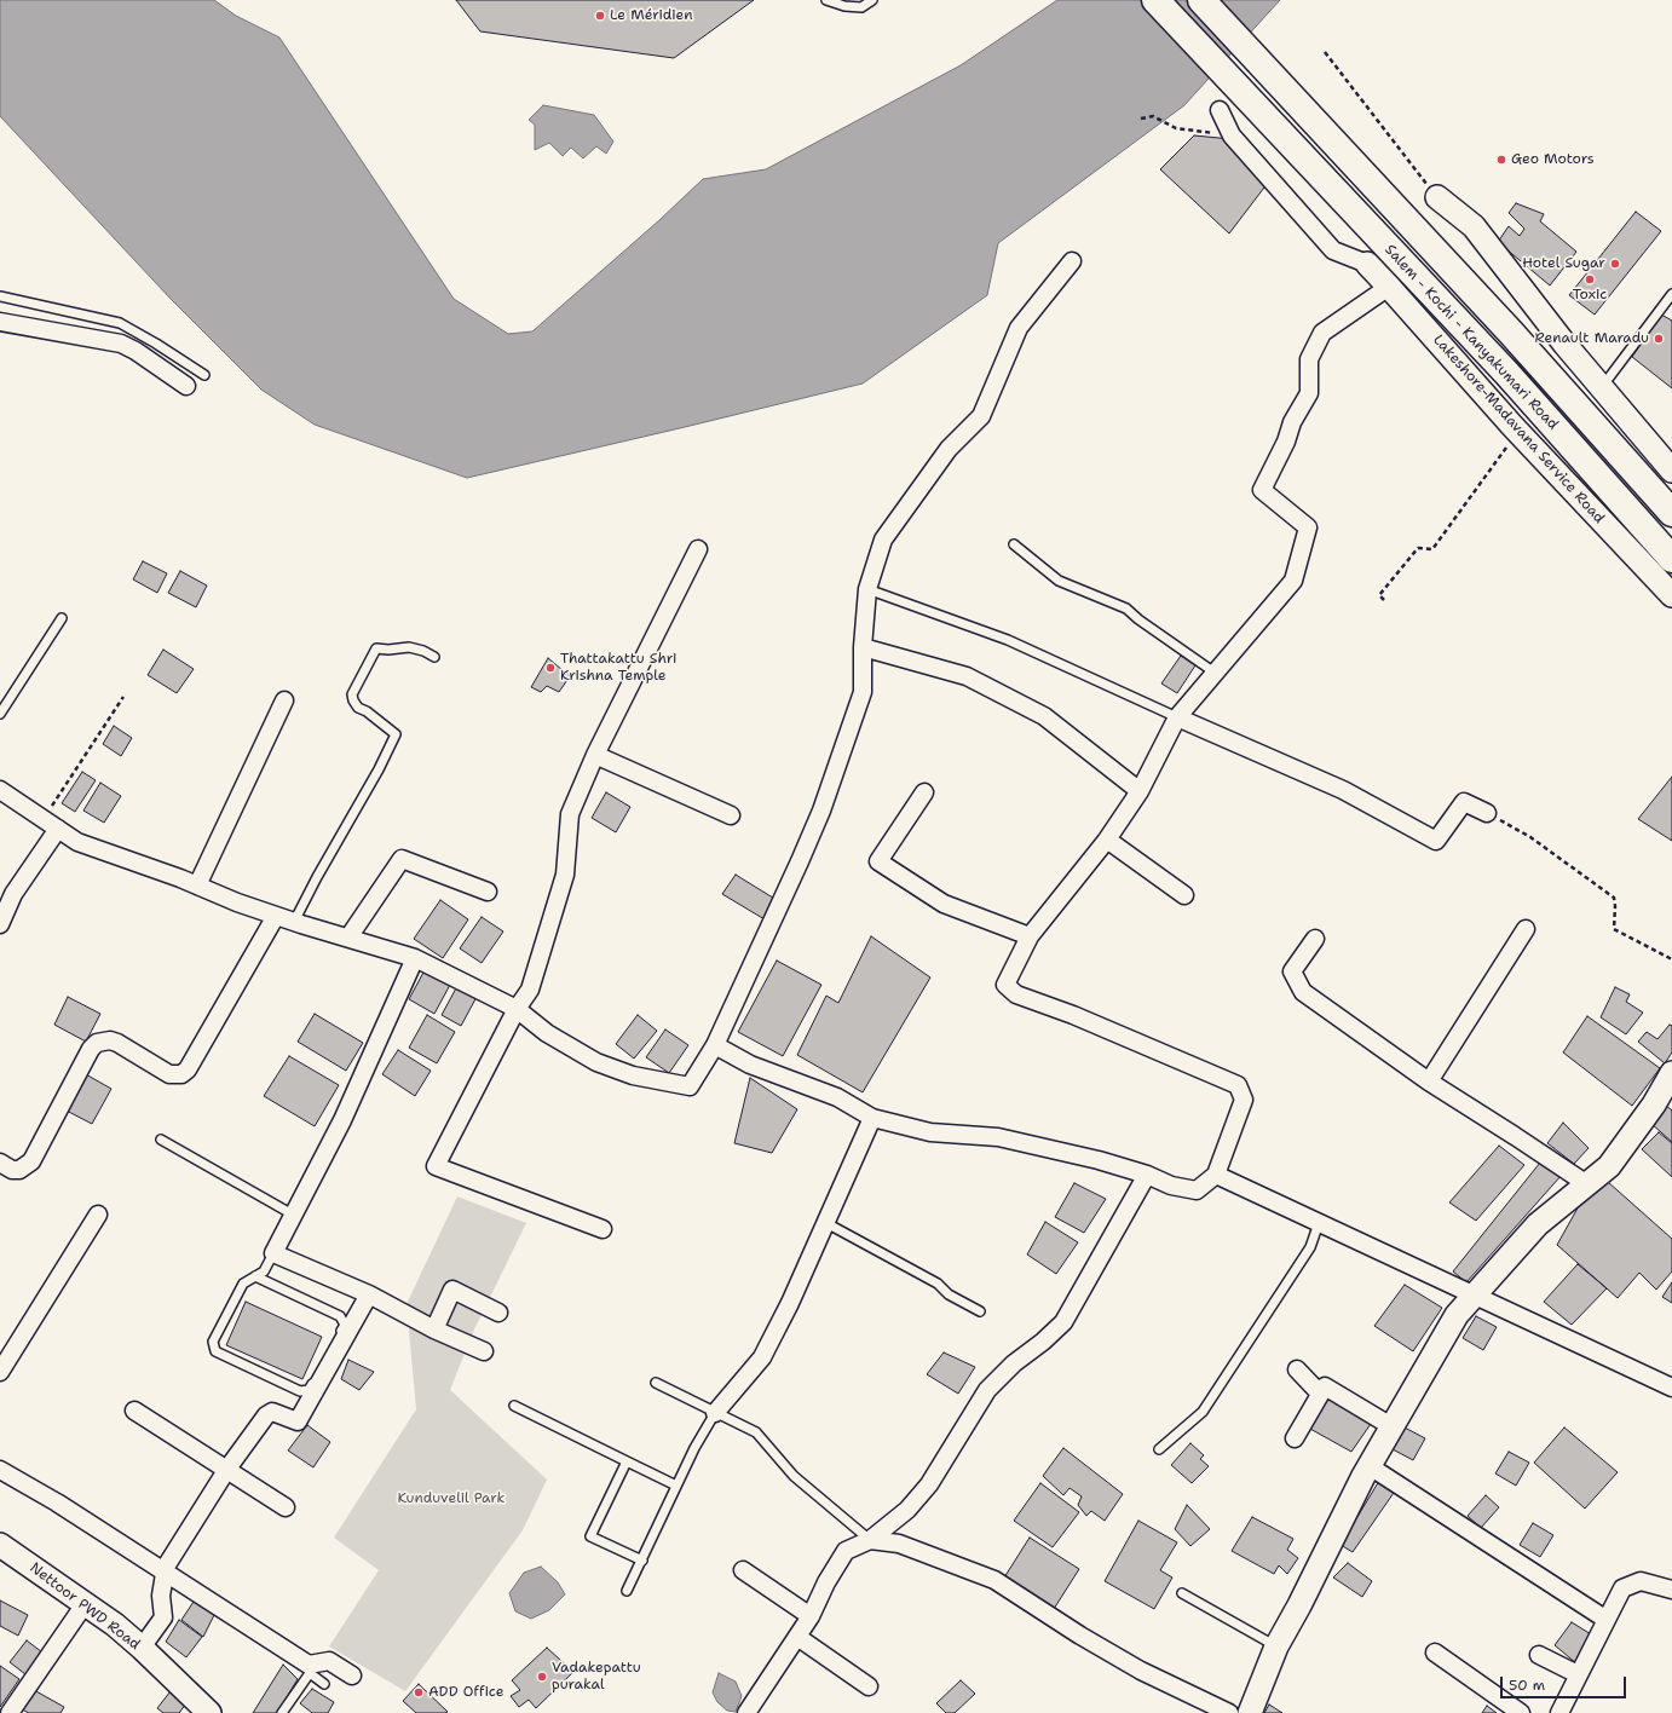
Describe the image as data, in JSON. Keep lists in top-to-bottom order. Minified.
{"streets":{"highway":["Salem - Kochi - Kanyakumari Road"],"street":["Lakeshore-Madavana Service Road","Nettoor PWD Road"]},"parks":["Kunduvelil Park"],"places":["Le Méridien","Geo Motors","Hotel Sugar","Toxic","Renault Maradu","Thattakattu Shri Krishna Temple","Vadakepattu purakal","ADD Office"],"scale_bar":"50 m"}
